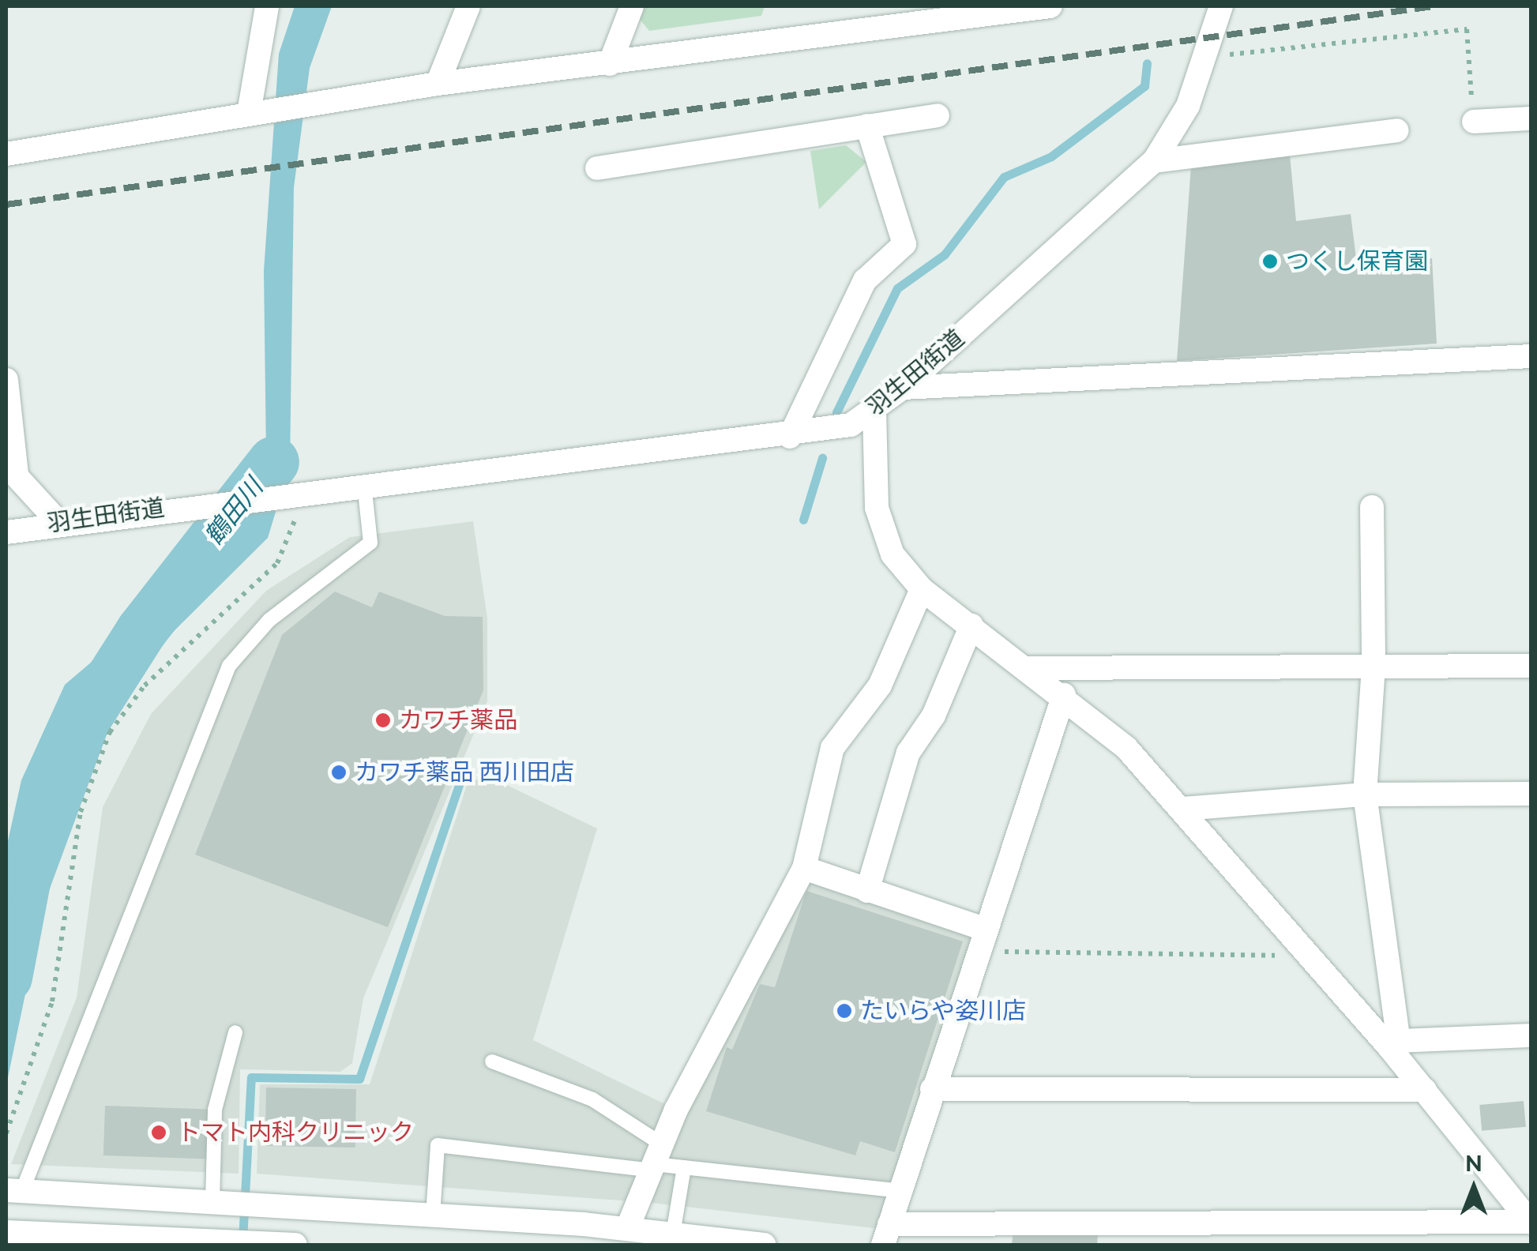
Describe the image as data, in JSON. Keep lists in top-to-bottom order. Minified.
{"streets":{"street":["羽生田街道"]},"water":["鶴田川"],"places":["つくし保育園","カワチ薬品","カワチ薬品 西川田店","たいらや姿川店","トマト内科クリニック"],"north":"top"}
